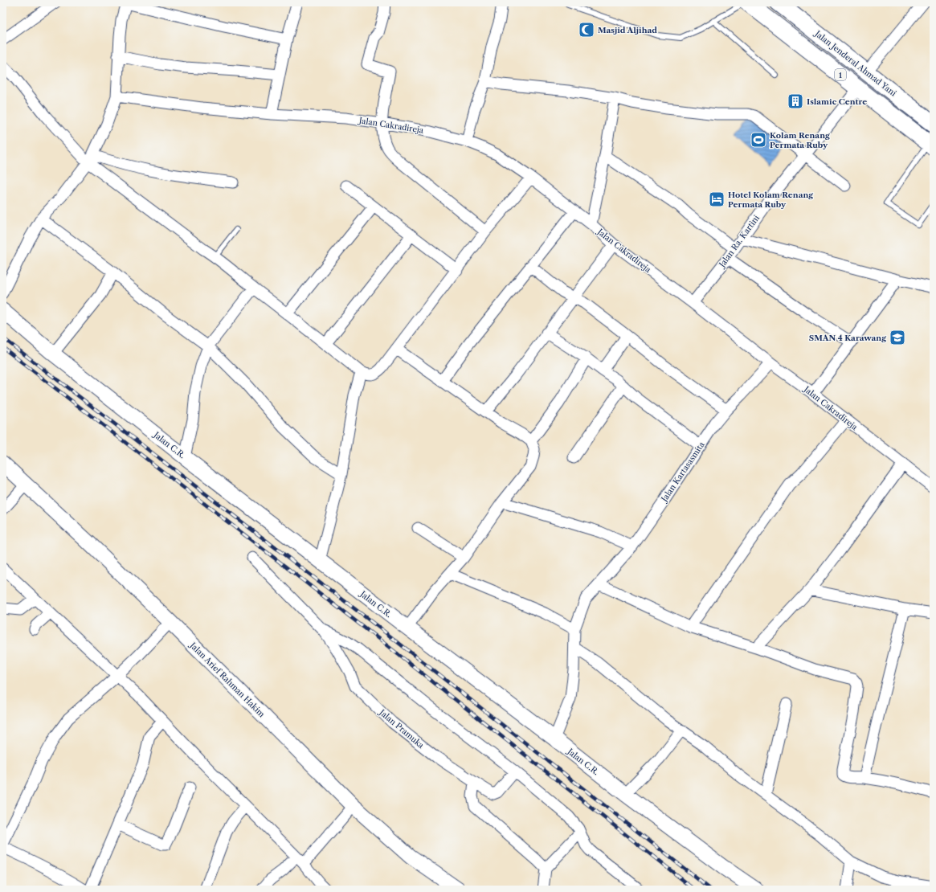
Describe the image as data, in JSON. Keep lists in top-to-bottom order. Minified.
{"streets":{"main road":["Jalan Jenderal Ahmad Yani","1"],"street":["Jalan Cakradireja","Jalan Ra. Kartini","Jalan C.R.","Jalan Kartasasmita","Jalan Arief Rahman Hakim","Jalan Pramuka"]},"crossings":[["1","Jalan Ra. Kartini"],["Jalan Cakradireja","Jalan Ra. Kartini"],["Jalan Cakradireja","Jalan Kartasasmita"],["Jalan C.R.","Jalan Kartasasmita"]],"places":{"mosque":["Masjid Aljihad"],"building":["Islamic Centre"],"sports":["Kolam Renang Permata Ruby"],"hotel":["Hotel Kolam Renang Permata Ruby"],"school or university":["SMAN 4 Karawang"]}}
